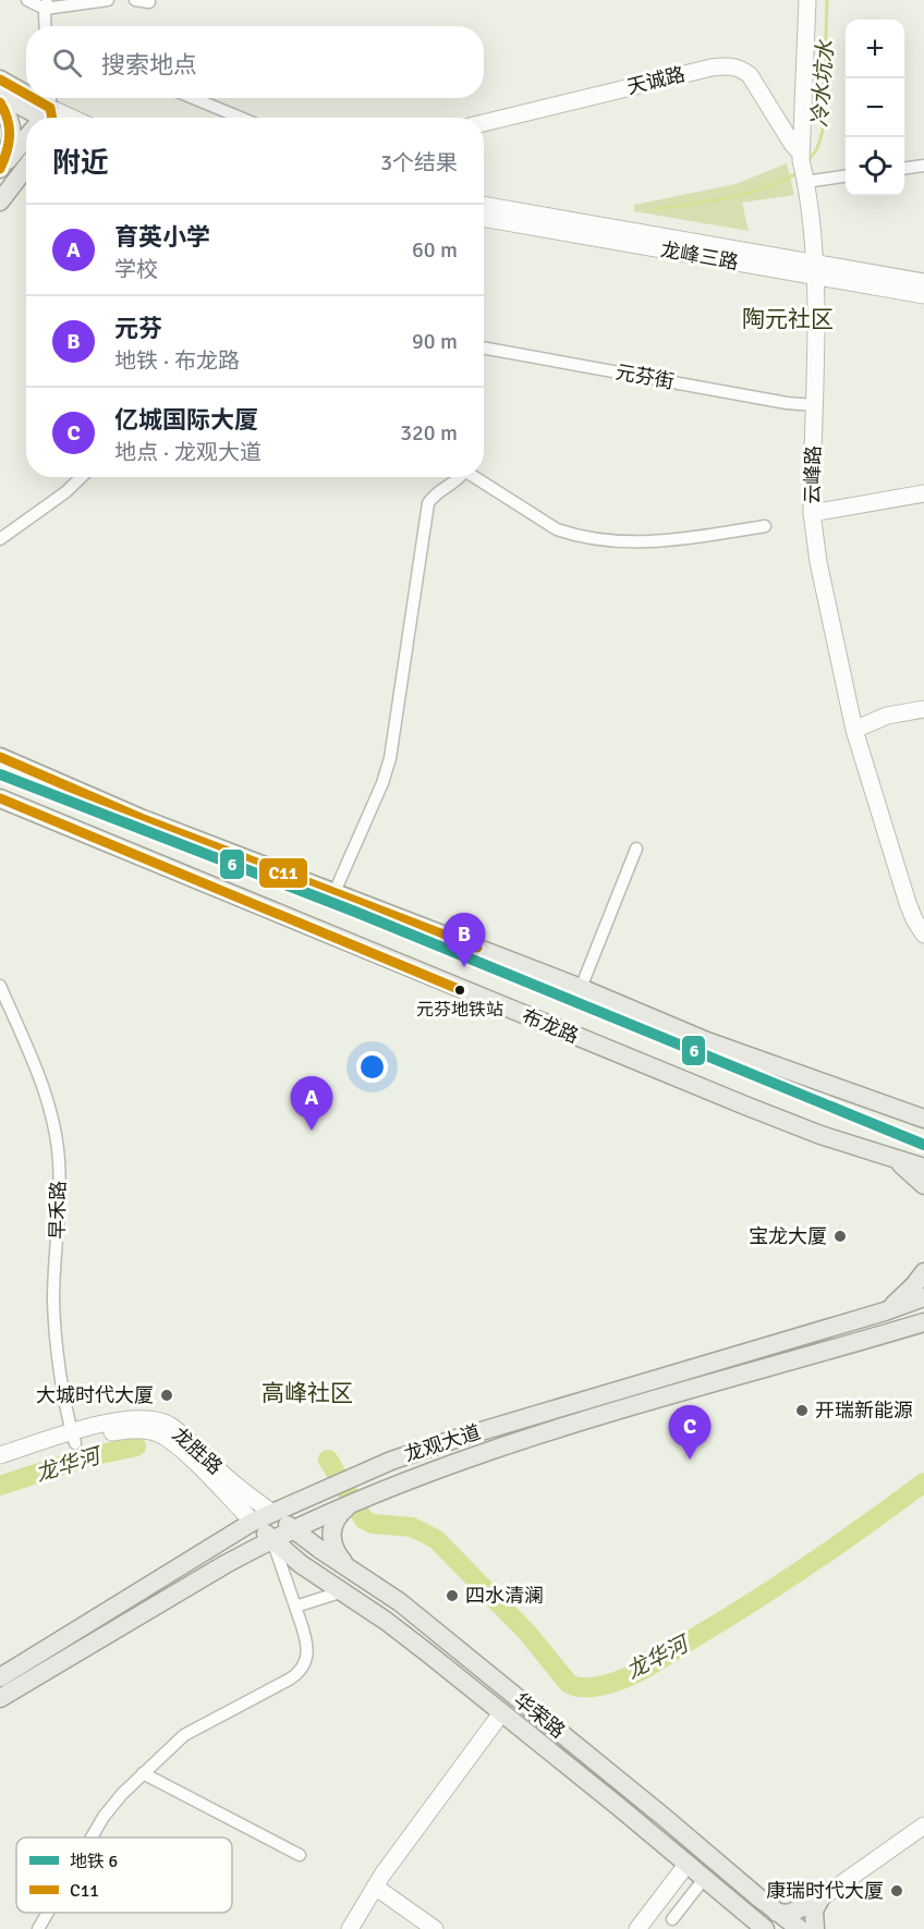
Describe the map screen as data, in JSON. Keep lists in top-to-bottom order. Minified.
{"streets":{"main road":["布龙路","龙观大道","华荣路"],"street":["天诚路","龙峰三路","元芬街","云峰路","早禾路","龙胜路"]},"crossings":[["天诚路","云峰路"],["龙峰三路","云峰路"],["元芬街","云峰路"],["早禾路","龙胜路"],["龙观大道","龙胜路"],["龙观大道","华荣路"],["龙胜路","华荣路"]],"districts":["陶元社区","高峰社区"],"water":["冷水坑水","龙华河"],"places":["元芬地铁站","宝龙大厦","大城时代大厦","开瑞新能源","四水清澜","康瑞时代大厦"],"lines":["transit line C11","metro line 6"],"legend":["地铁 6","C11"],"page":{"map_buttons":["+","−"],"search":"搜索地点","heading":["附近","3个结果"],"list":[{"mark":"A","name":"育英小学","note":"学校","value":"60 m"},{"mark":"B","name":"元芬","note":"地铁 · 布龙路","value":"90 m"},{"mark":"C","name":"亿城国际大厦","note":"地点 · 龙观大道","value":"320 m"}],"pins":["B","A","C"]}}
